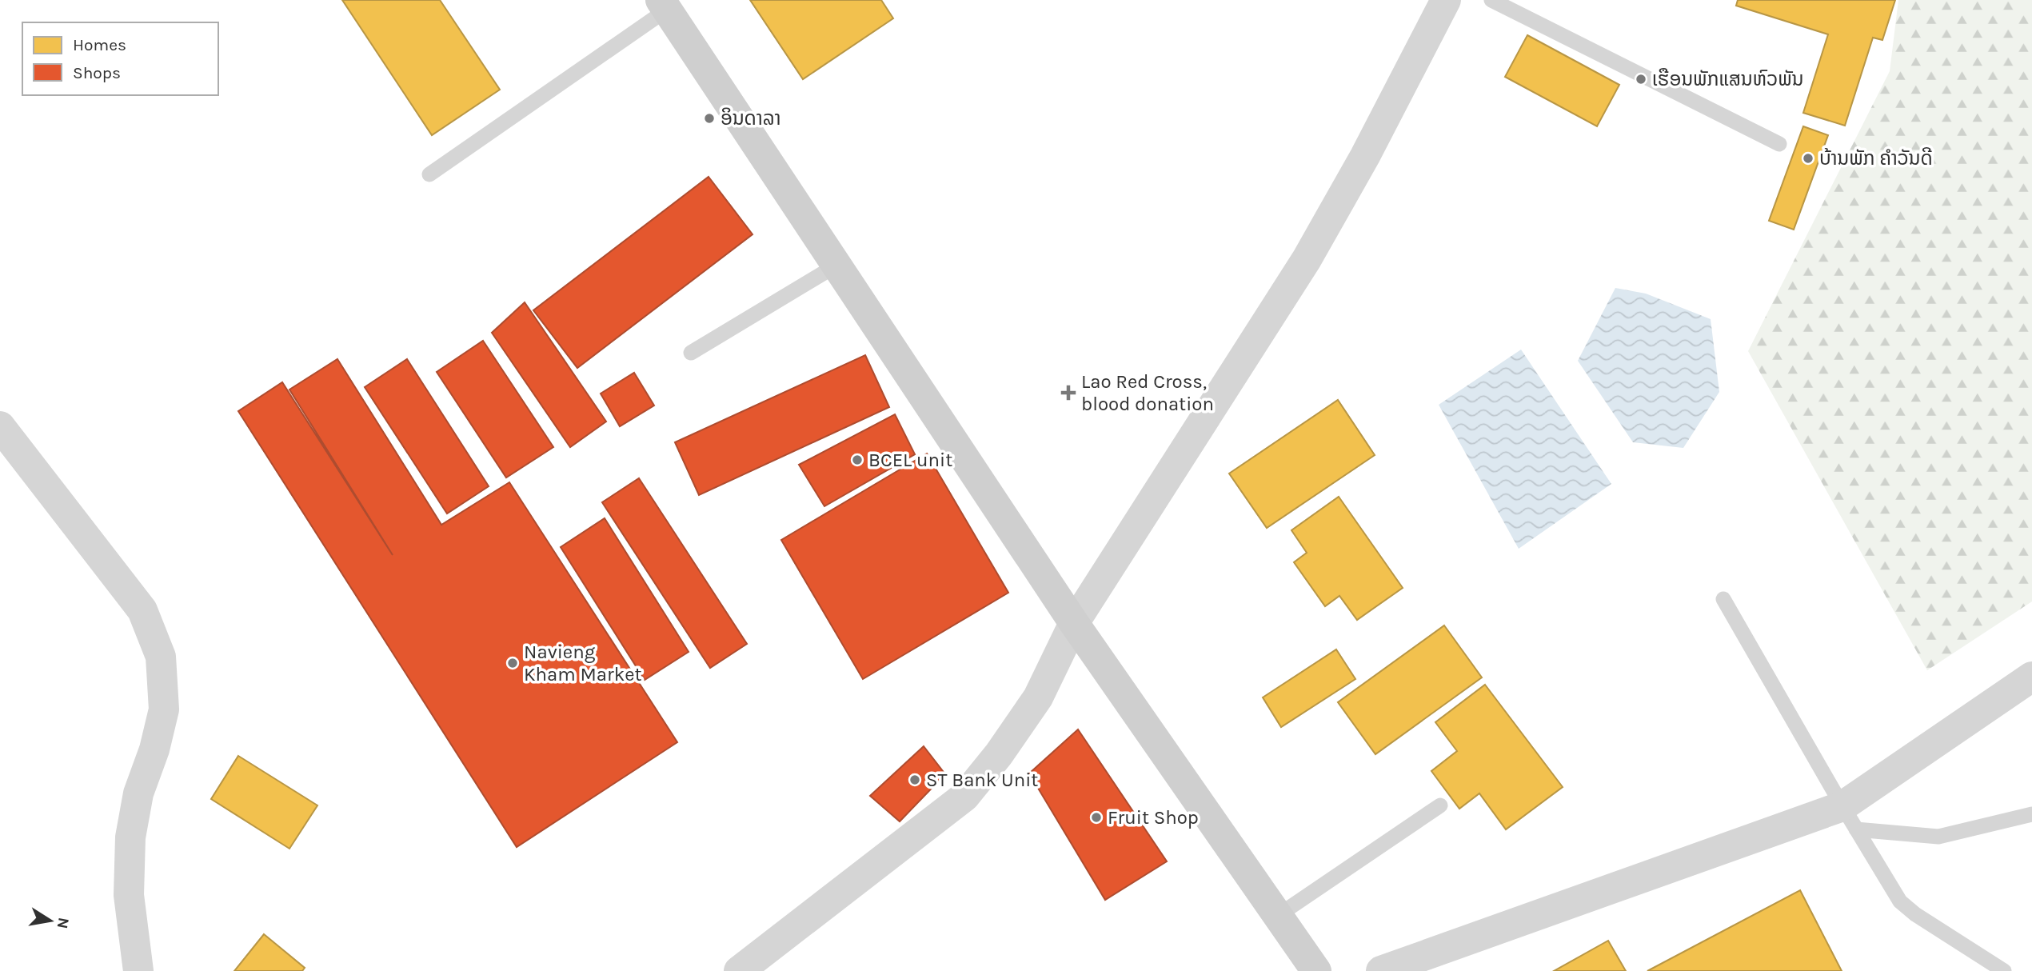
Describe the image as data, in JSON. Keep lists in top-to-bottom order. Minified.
{"places":{"other":["ເຮືອນພັກແສນຫົວພັນ","ອິນດາລາ","ບ້ານພັກ ຄໍາວັນດີ","BCEL unit","Navieng Kham Market","ST Bank Unit","Fruit Shop"],"health":["Lao Red Cross, blood donation"]},"legend":["Homes","Shops"],"north":"right"}
